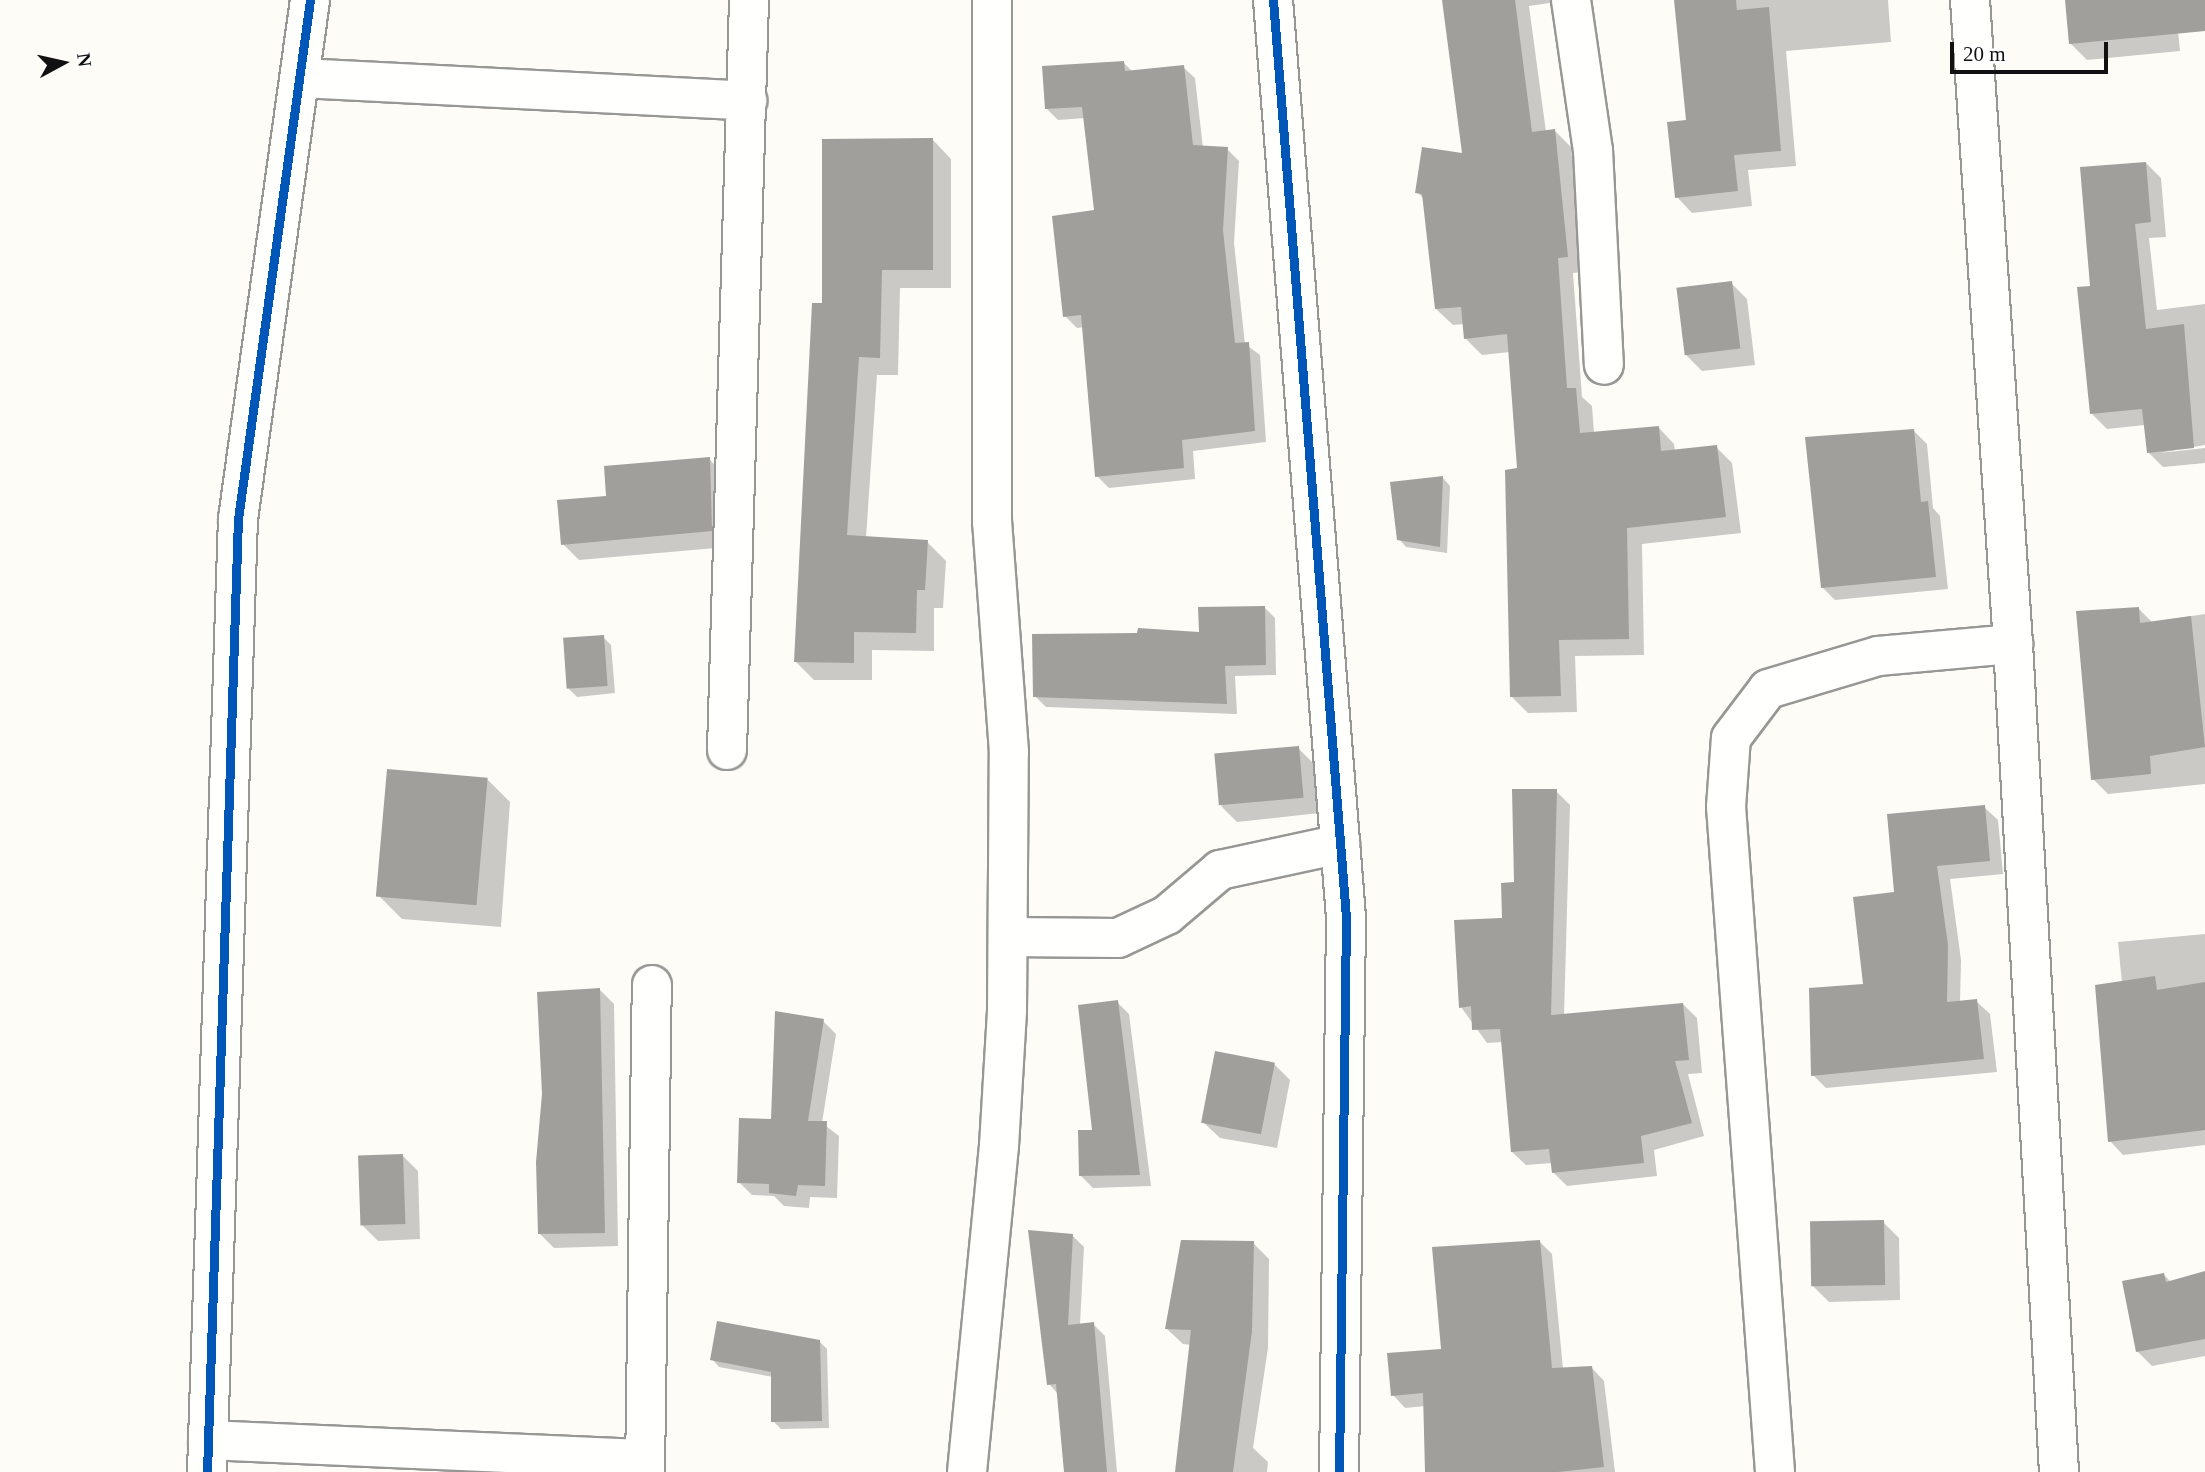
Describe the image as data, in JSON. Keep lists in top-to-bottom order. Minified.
{"scale_bar":"20 m","north":"right"}
